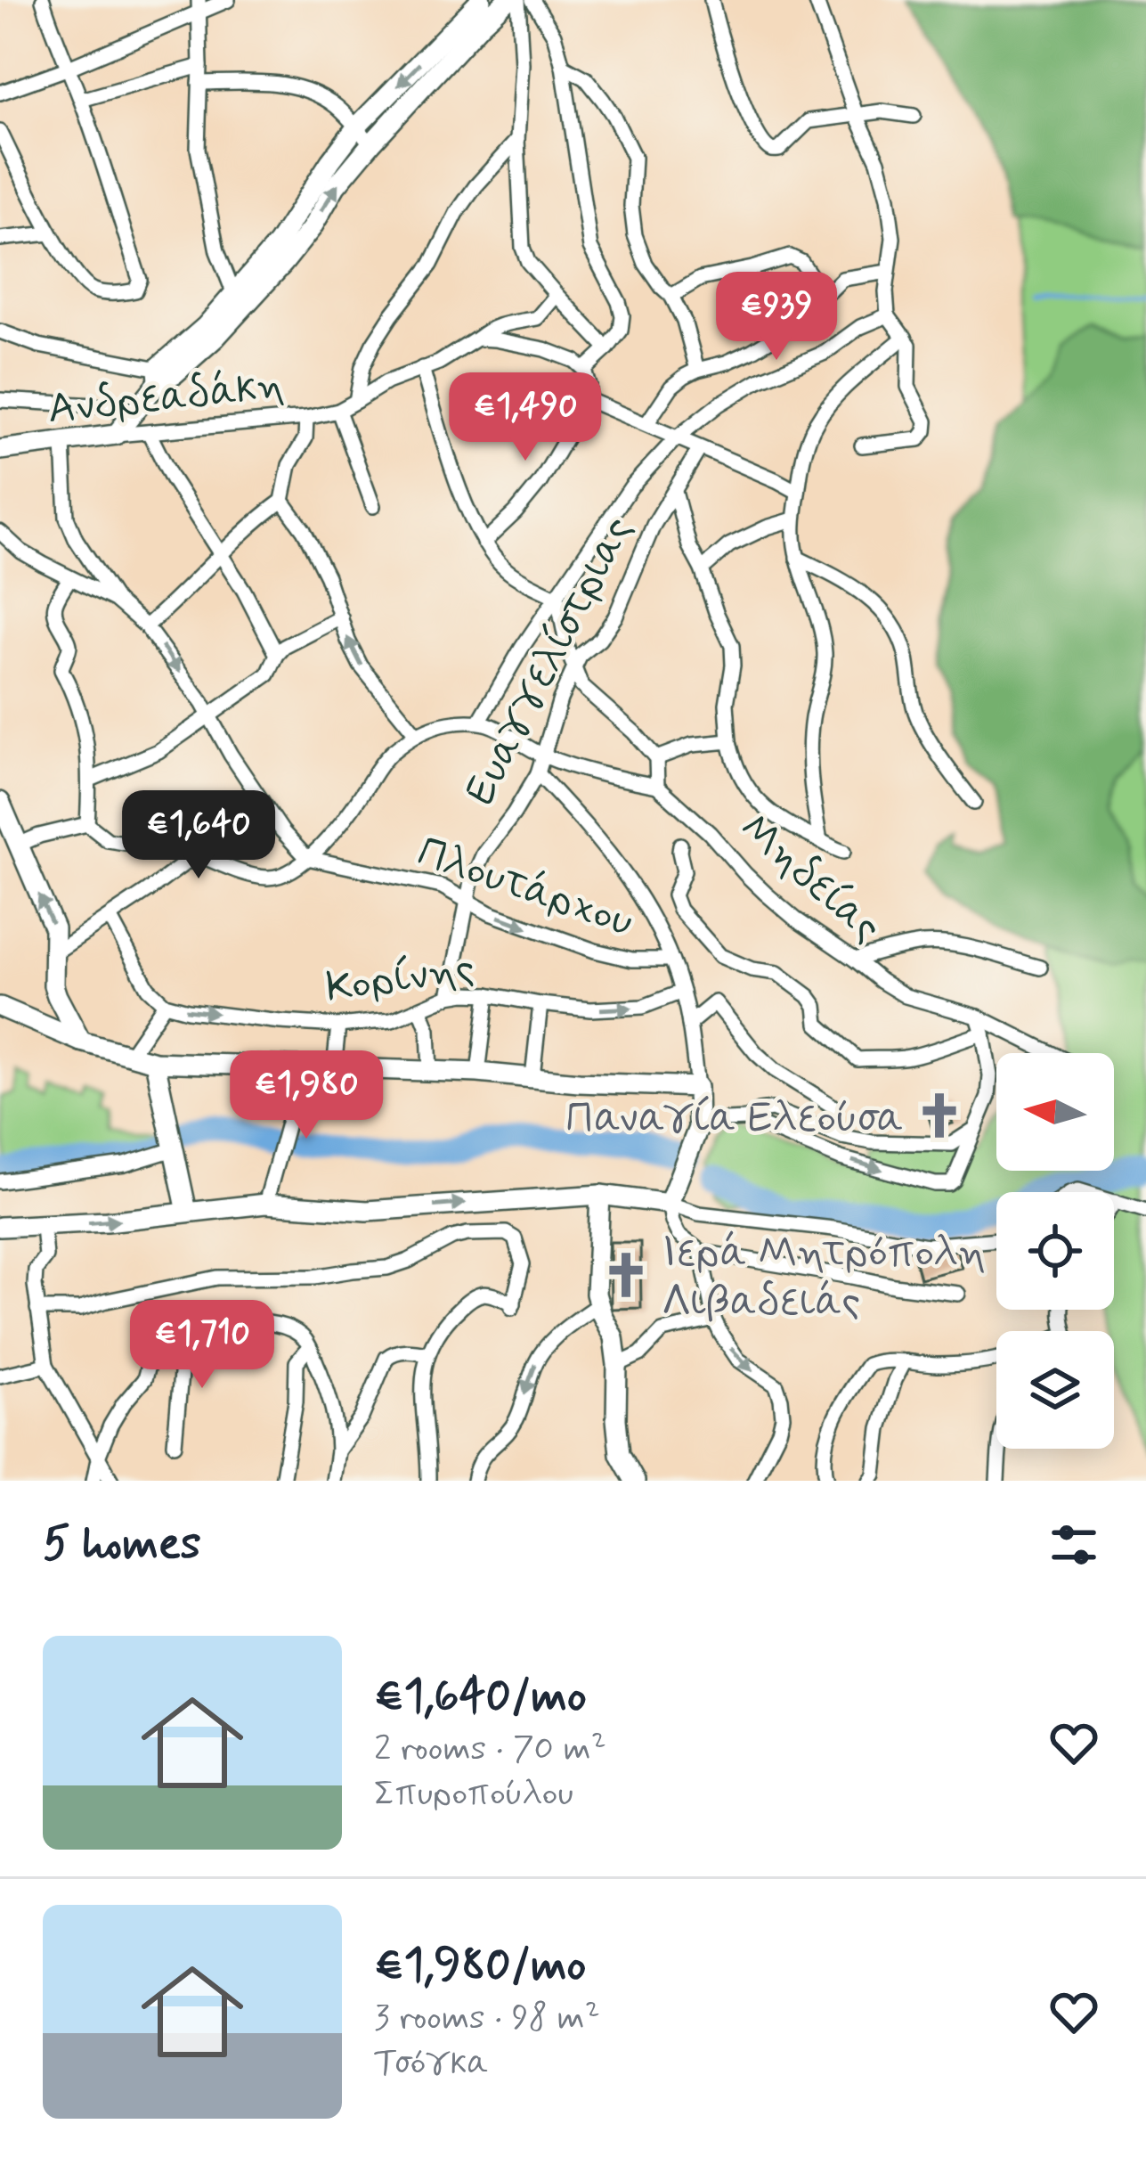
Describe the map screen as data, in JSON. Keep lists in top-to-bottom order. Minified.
{"streets":{"main road":["Ανδρεαδάκη"],"street":["Ευαγγελίστριας","Μηδείας","Πλουτάρχου","Κορίνης"]},"crossings":[["Ευαγγελίστριας","Πλουτάρχου"],["Ευαγγελίστριας","Κορίνης"]],"one_way":["Πλουτάρχου","Κορίνης"],"places":{"church":["Παναγία Ελεούσα","Ιερά Μητρόπολη Λιβαδειάς"]},"north":"left","page":{"price":["€939","€1,490","€1,640","€1,980","€1,710"],"heading":"5 homes","list":[{"name":"€1,640/mo","note":"2 rooms · 70 m² · Σπυροπούλου"},{"name":"€1,980/mo","note":"3 rooms · 98 m² · Τσόγκα"}]}}
